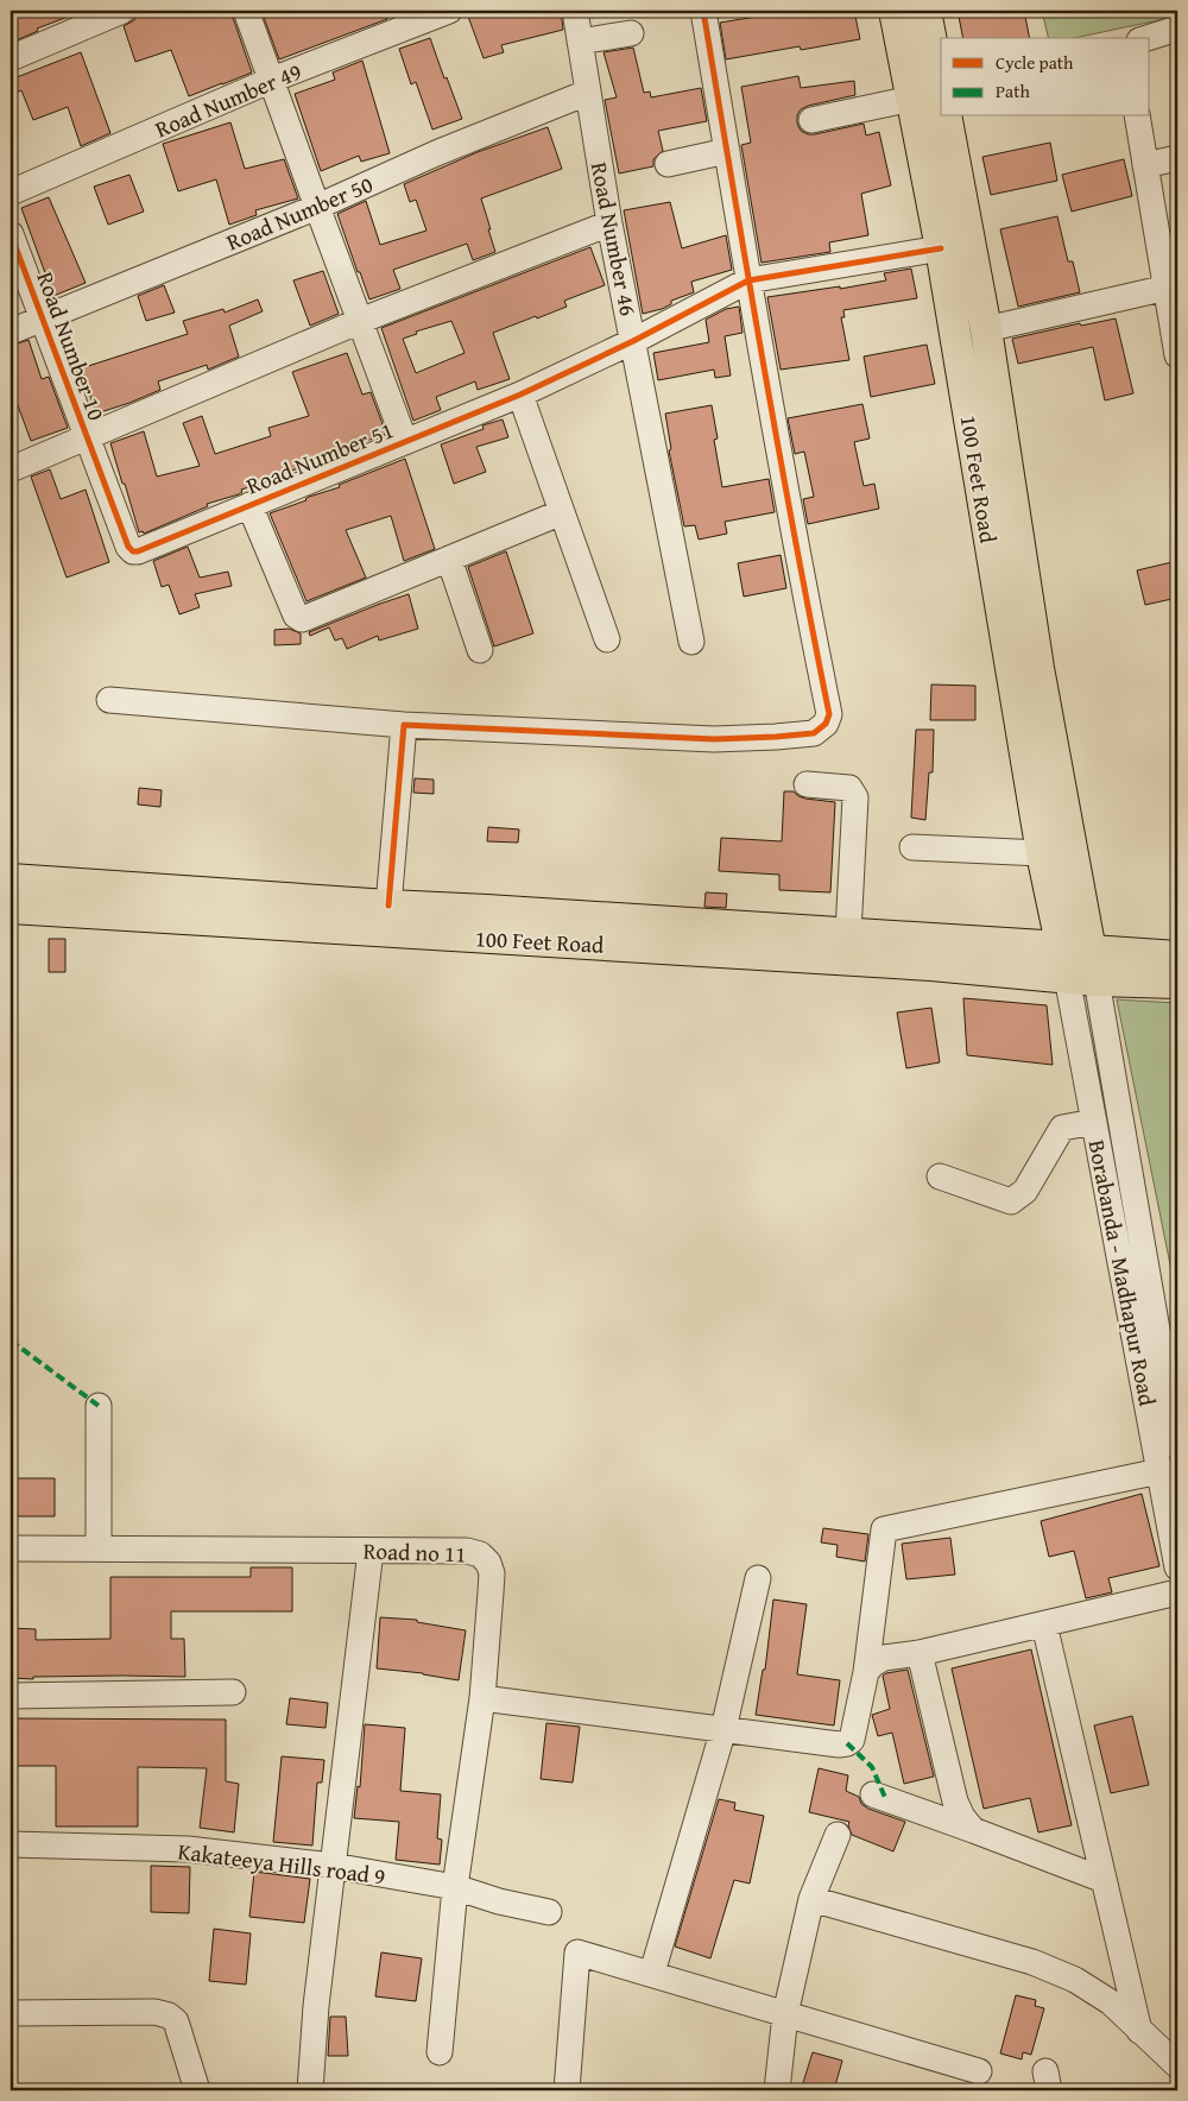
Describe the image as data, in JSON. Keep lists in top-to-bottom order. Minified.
{"streets":{"main road":["100 Feet Road"],"street":["Road Number 49","Road Number 50","Road Number 46","Road Number 10","Road Number 51","Borabanda - Madhapur Road","Road no 11","Kakateeya Hills road 9"]},"crossings":[["Road Number 50","Road Number 46"],["Road Number 50","Road Number 10"],["Road Number 46","Road Number 51"],["Road Number 10","Road Number 51"],["Road Number 51","100 Feet Road"],["100 Feet Road","Borabanda - Madhapur Road"],["Road no 11","Kakateeya Hills road 9"]],"legend":["Cycle path","Path"]}
